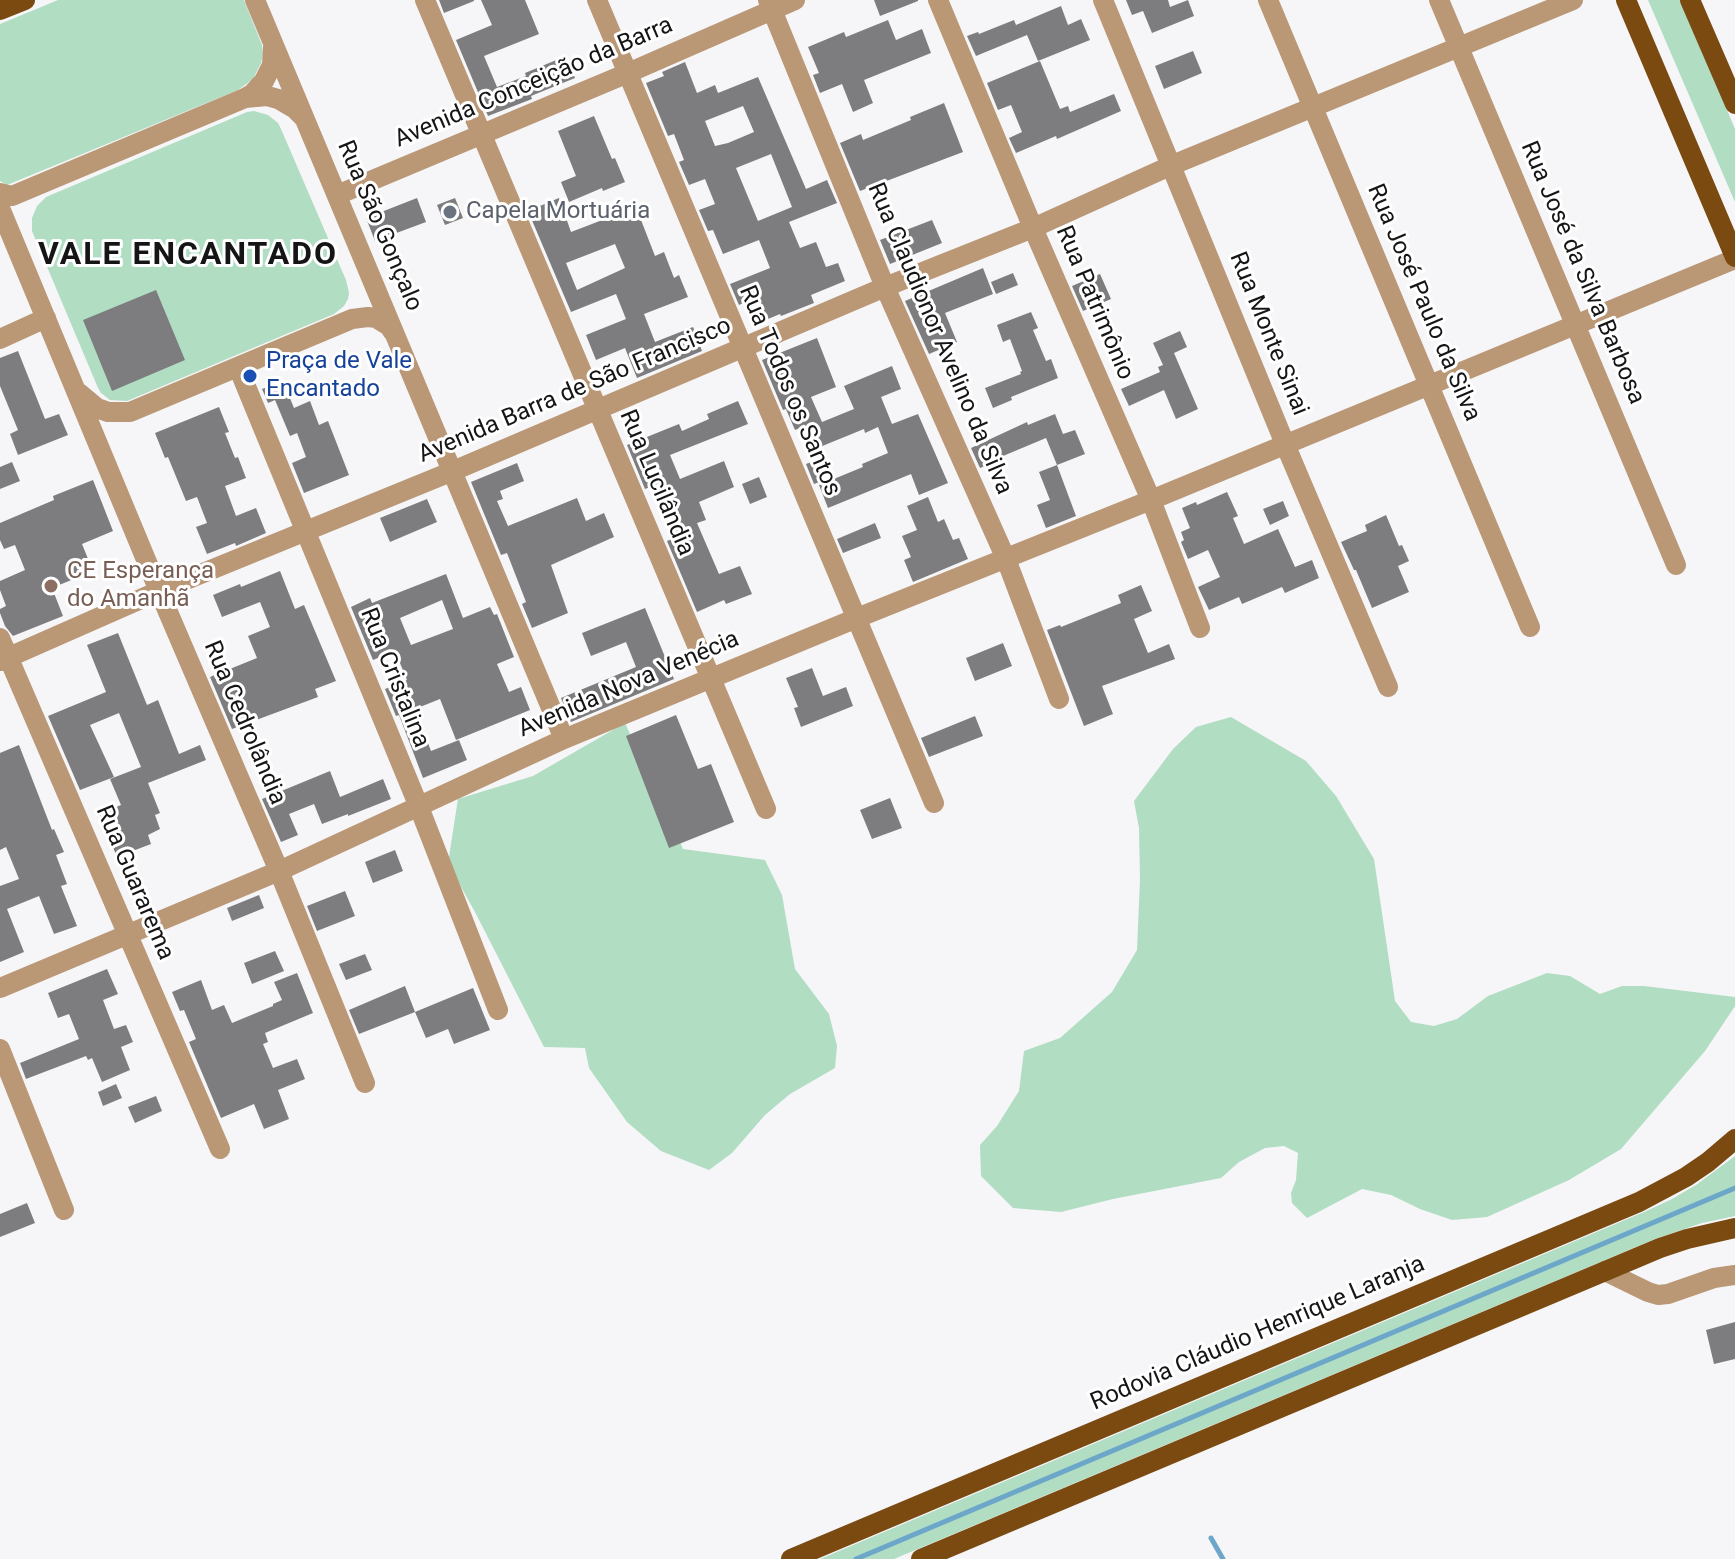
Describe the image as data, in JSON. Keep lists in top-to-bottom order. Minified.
{"streets":{"main road":["Rodovia Cláudio Henrique Laranja"],"street":["Avenida Conceição da Barra","Rua São Gonçalo","Rua José da Silva Barbosa","Rua Patrimônio","Rua José Paulo da Silva","Rua Monte Sinai","Rua Claudionor Avelino da Silva","Avenida Barra de São Francisco","Rua Todos os Santos","Rua Lucilândia","Rua Cristalina","Avenida Nova Venécia","Rua Cedrolândia","Rua Guararema"]},"crossings":[["Avenida Conceição da Barra","Rua São Gonçalo"],["Avenida Conceição da Barra","Rua Claudionor Avelino da Silva"],["Avenida Conceição da Barra","Rua Todos os Santos"],["Avenida Conceição da Barra","Rua Lucilândia"],["Rua São Gonçalo","Avenida Barra de São Francisco"],["Rua São Gonçalo","Avenida Nova Venécia"],["Rua José da Silva Barbosa","Avenida Barra de São Francisco"],["Rua José da Silva Barbosa","Avenida Nova Venécia"],["Rua Patrimônio","Avenida Barra de São Francisco"],["Rua Patrimônio","Avenida Nova Venécia"],["Rua José Paulo da Silva","Avenida Barra de São Francisco"],["Rua José Paulo da Silva","Avenida Nova Venécia"],["Rua Monte Sinai","Avenida Barra de São Francisco"],["Rua Monte Sinai","Avenida Nova Venécia"],["Rua Claudionor Avelino da Silva","Avenida Barra de São Francisco"],["Rua Claudionor Avelino da Silva","Avenida Nova Venécia"],["Avenida Barra de São Francisco","Rua Todos os Santos"],["Avenida Barra de São Francisco","Rua Lucilândia"],["Avenida Barra de São Francisco","Rua Cristalina"],["Avenida Barra de São Francisco","Rua Cedrolândia"],["Avenida Barra de São Francisco","Rua Guararema"],["Rua Todos os Santos","Avenida Nova Venécia"],["Rua Lucilândia","Avenida Nova Venécia"],["Rua Cristalina","Avenida Nova Venécia"],["Avenida Nova Venécia","Rua Cedrolândia"],["Avenida Nova Venécia","Rua Guararema"]],"districts":["VALE ENCANTADO"],"places":["Capela Mortuária","Praça de Vale Encantado","CE Esperança do Amanhã"]}
